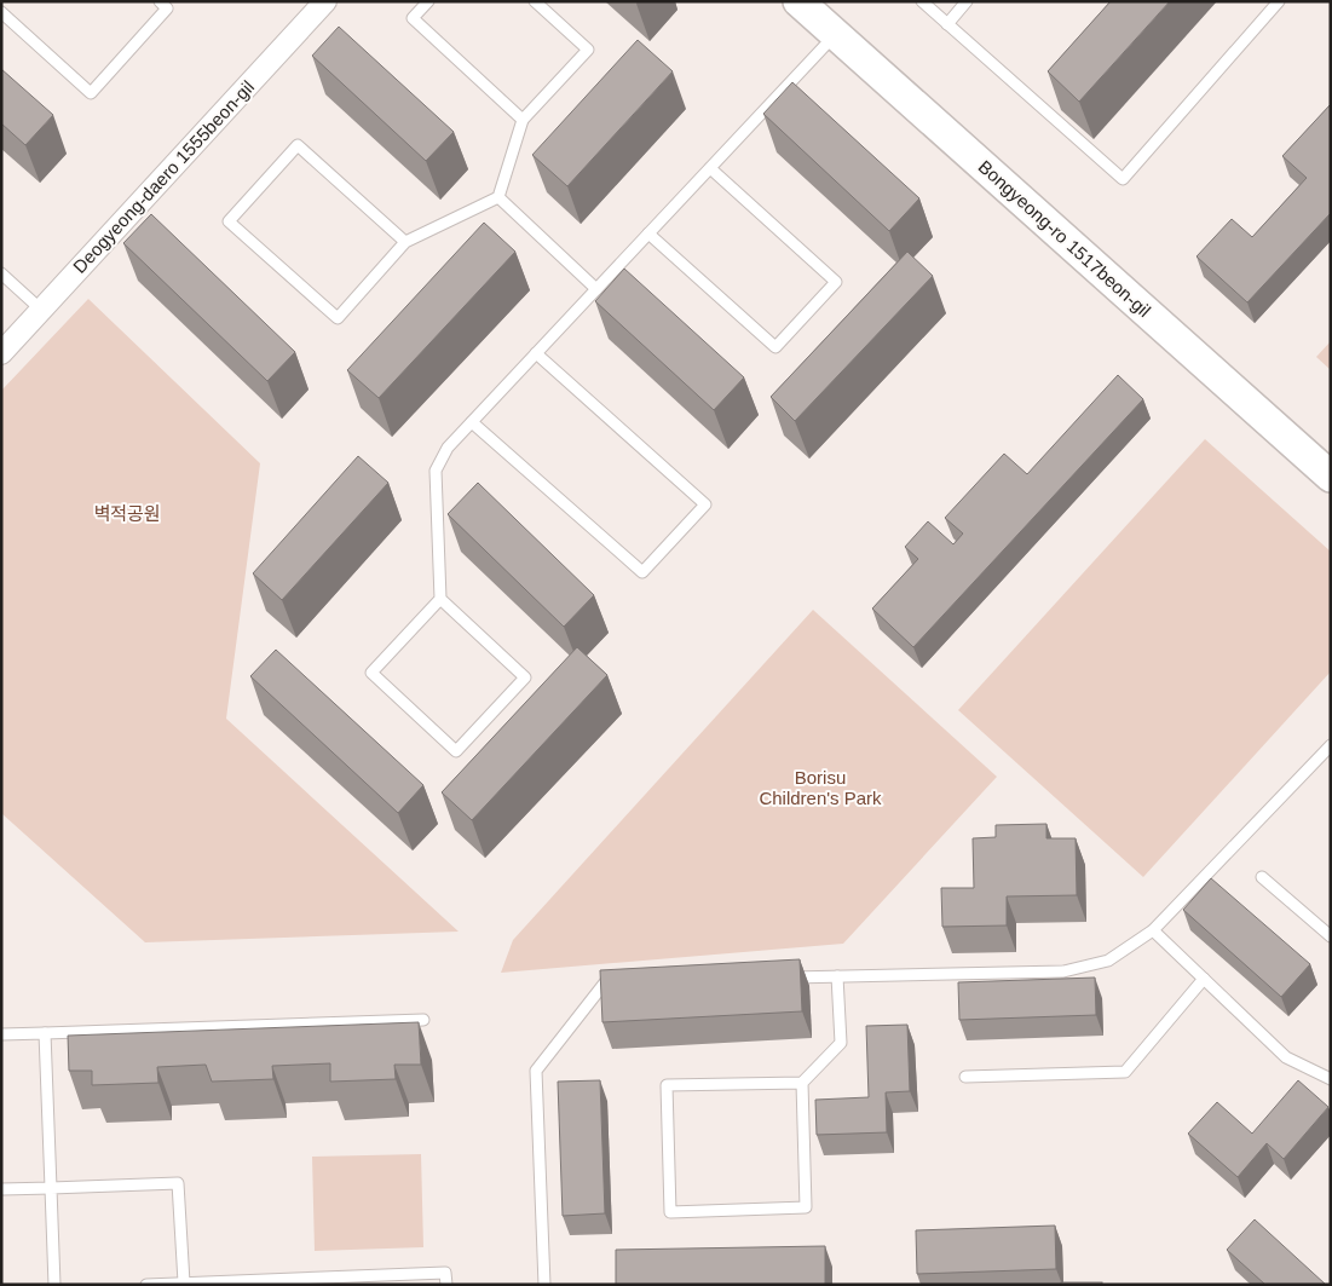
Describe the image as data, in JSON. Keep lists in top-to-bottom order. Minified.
{"streets":{"street":["Deogyeong-daero 1555beon-gil","Bongyeong-ro 1517beon-gil"]},"parks":["벽적공원","Borisu Children's Park"]}
